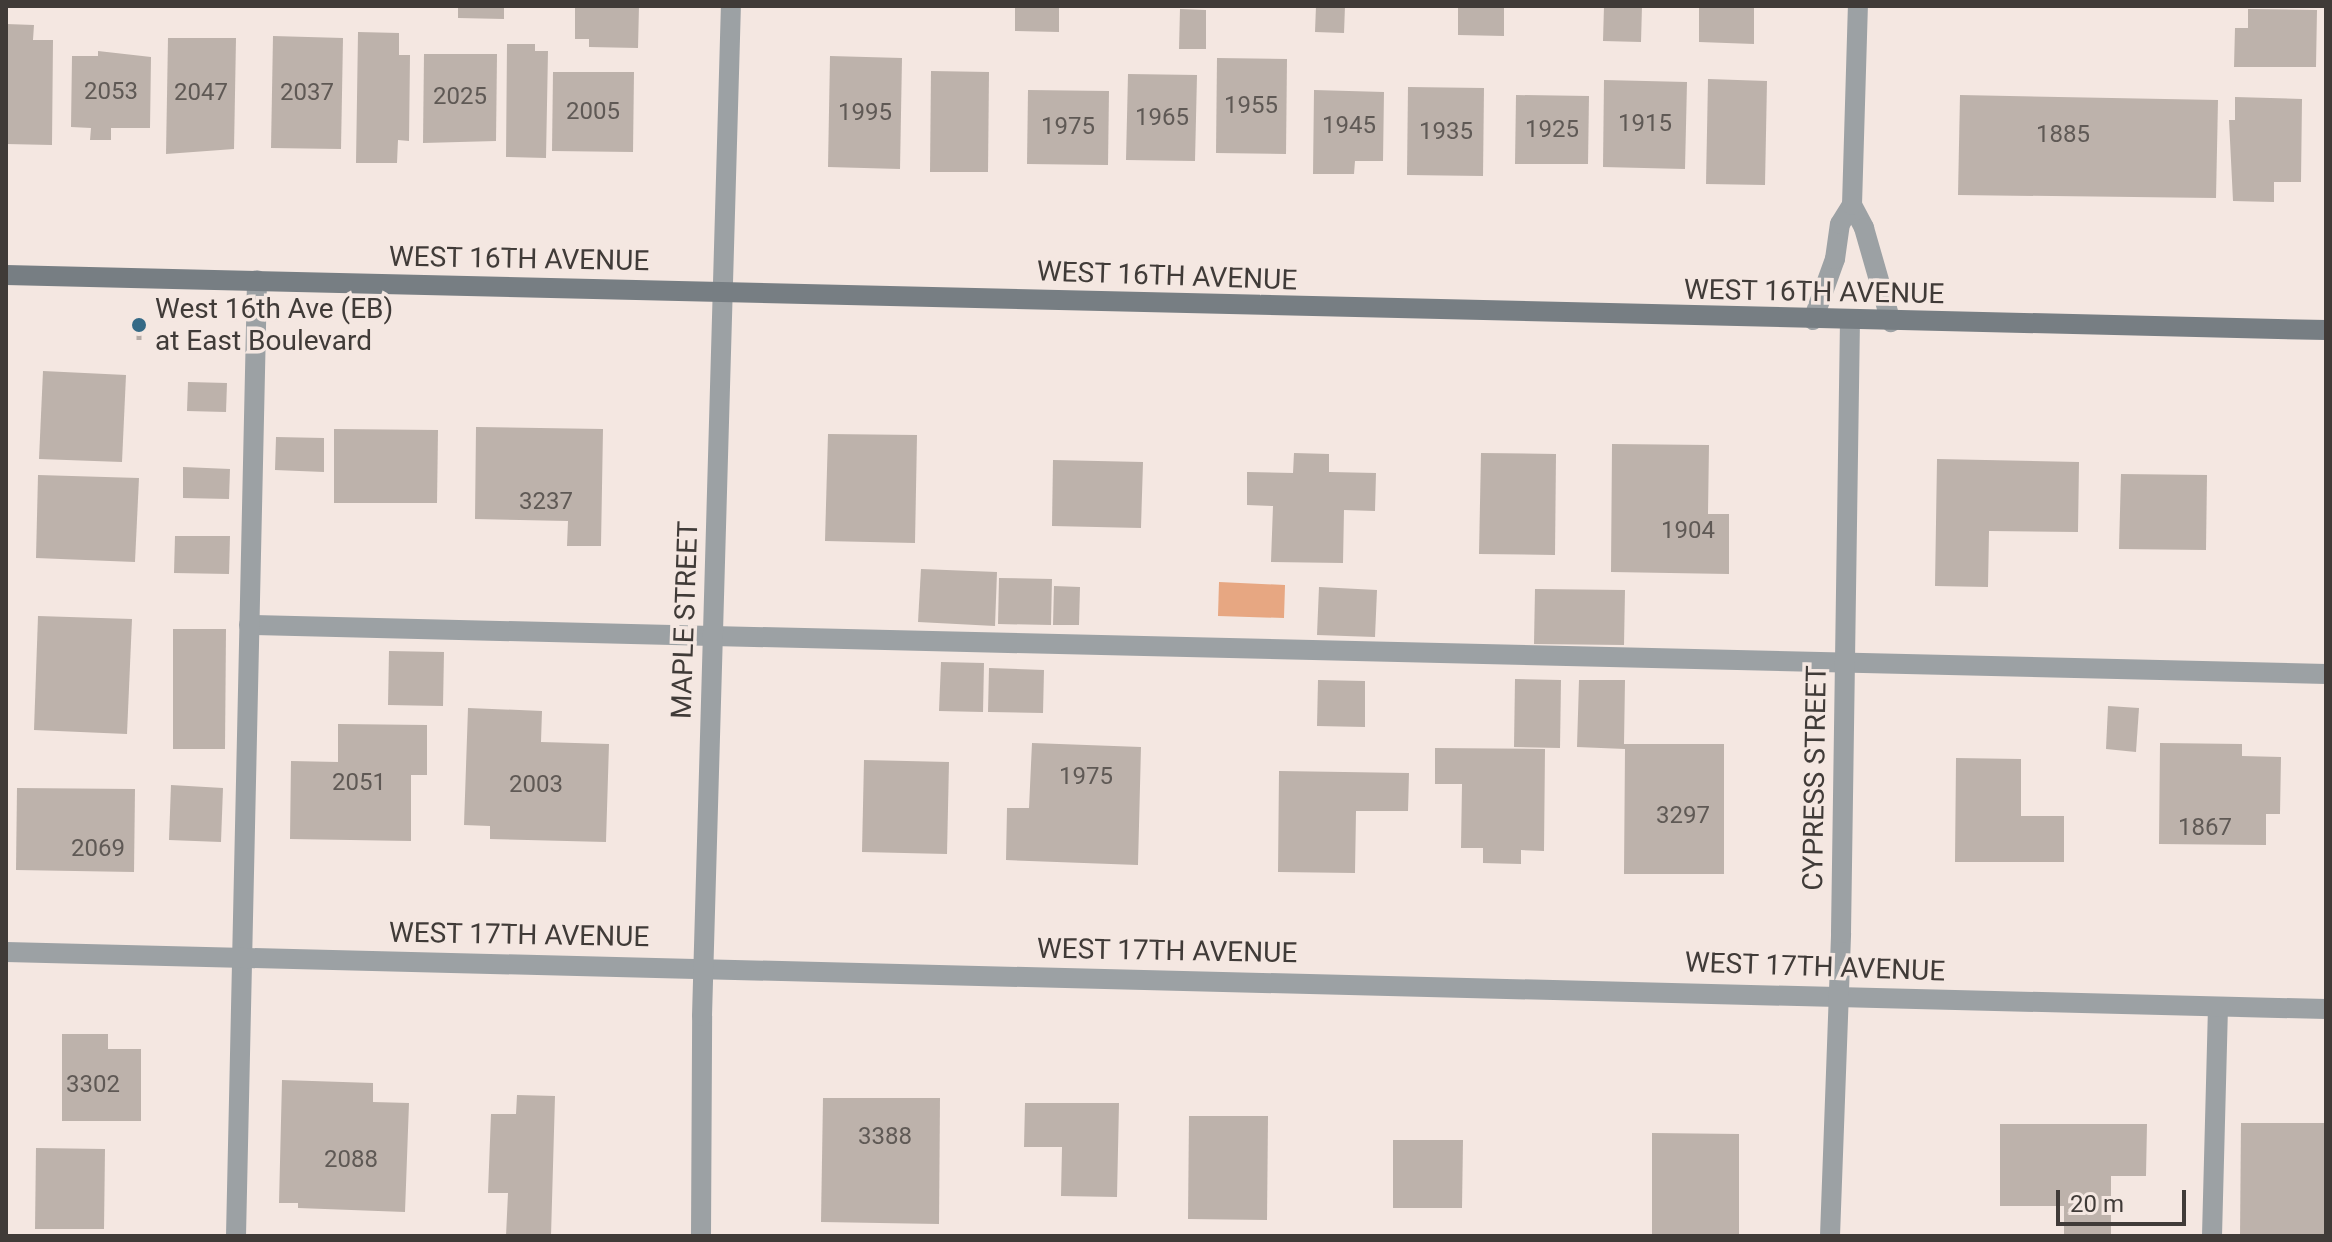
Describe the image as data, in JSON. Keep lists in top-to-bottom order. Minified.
{"streets":{"main road":["WEST 16TH AVENUE"],"street":["MAPLE STREET","CYPRESS STREET","WEST 17TH AVENUE"]},"crossings":[["WEST 16TH AVENUE","MAPLE STREET"],["WEST 16TH AVENUE","CYPRESS STREET"],["MAPLE STREET","WEST 17TH AVENUE"],["CYPRESS STREET","WEST 17TH AVENUE"]],"places":["West 16th Ave (EB) at East Boulevard"],"house_numbers":["2053","2047","2037","2025","1955","2005","1995","1965","1915","1945","1975","1925","1935","1885","3237","1904","1975","2051","2003","3297","1867","2069","3302","3388","2088"],"scale_bar":"20 m"}
